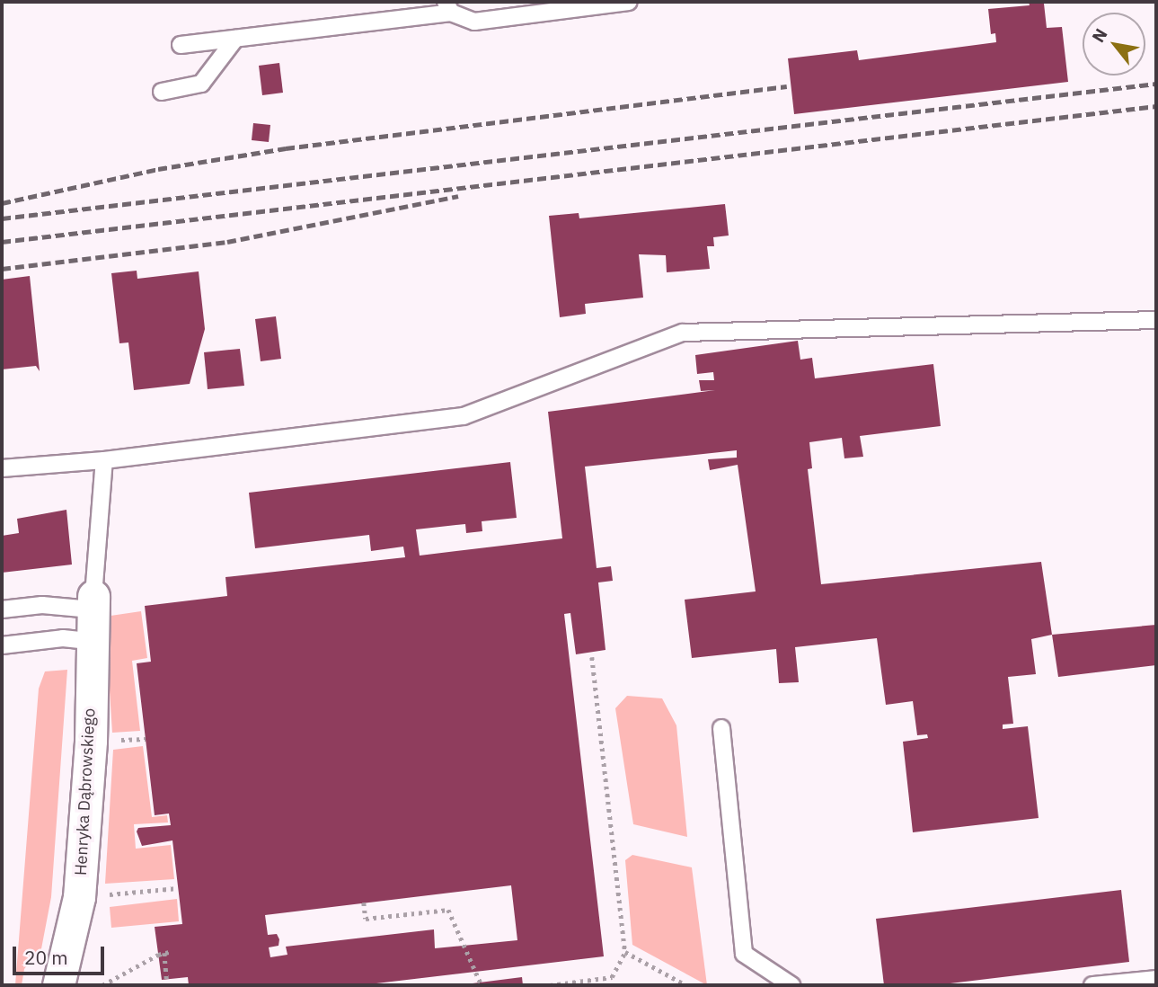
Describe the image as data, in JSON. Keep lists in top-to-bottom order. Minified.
{"streets":{"street":["Henryka Dąbrowskiego"]},"scale_bar":"20 m","north":"top left"}
